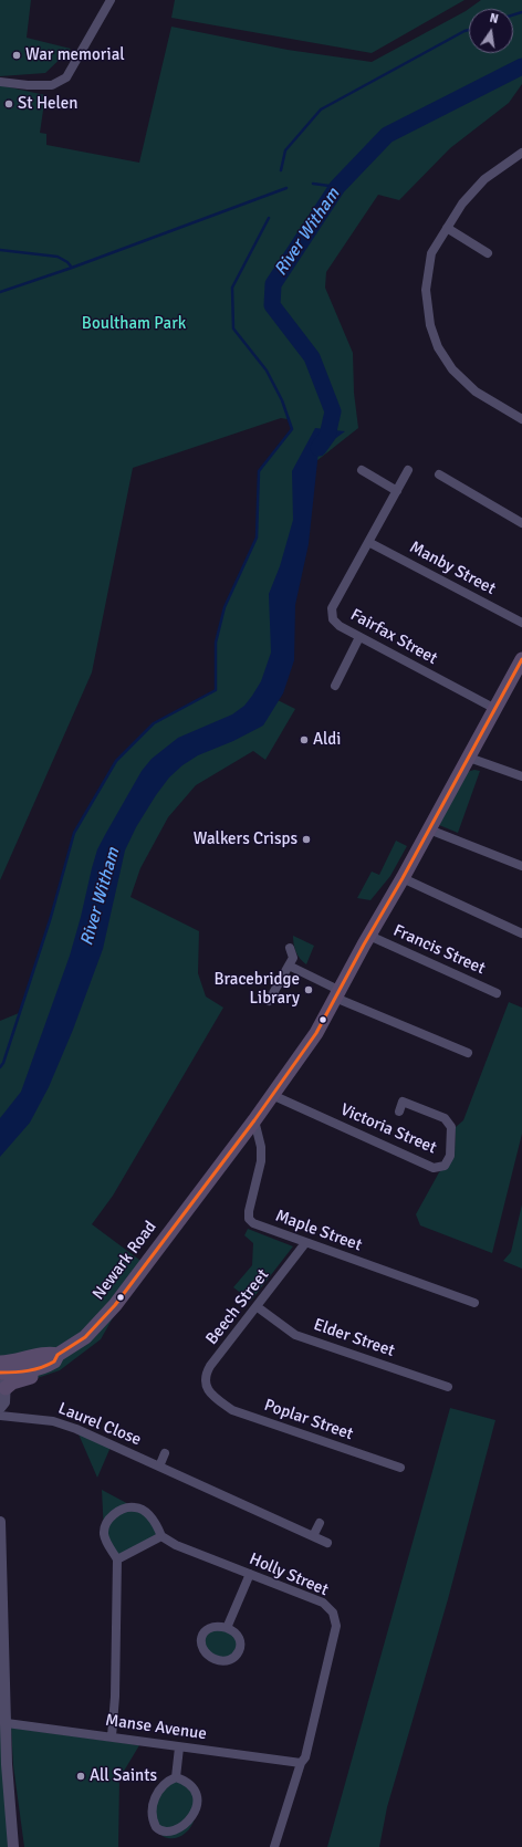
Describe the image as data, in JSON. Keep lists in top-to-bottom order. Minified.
{"streets":{"main road":["Newark Road"],"street":["Manby Street","Fairfax Street","Francis Street","Victoria Street","Maple Street","Beech Street","Elder Street","Poplar Street","Laurel Close","Holly Street","Manse Avenue"]},"crossings":[["Manby Street","Fairfax Street"],["Fairfax Street","Newark Road"],["Francis Street","Newark Road"],["Victoria Street","Newark Road"],["Maple Street","Newark Road"],["Maple Street","Beech Street"],["Beech Street","Elder Street"],["Beech Street","Poplar Street"],["Holly Street","Manse Avenue"]],"water":["River Witham"],"parks":["Boultham Park"],"places":["War memorial","St Helen","Aldi","Walkers Crisps","Bracebridge Library","All Saints"],"north":"top"}
